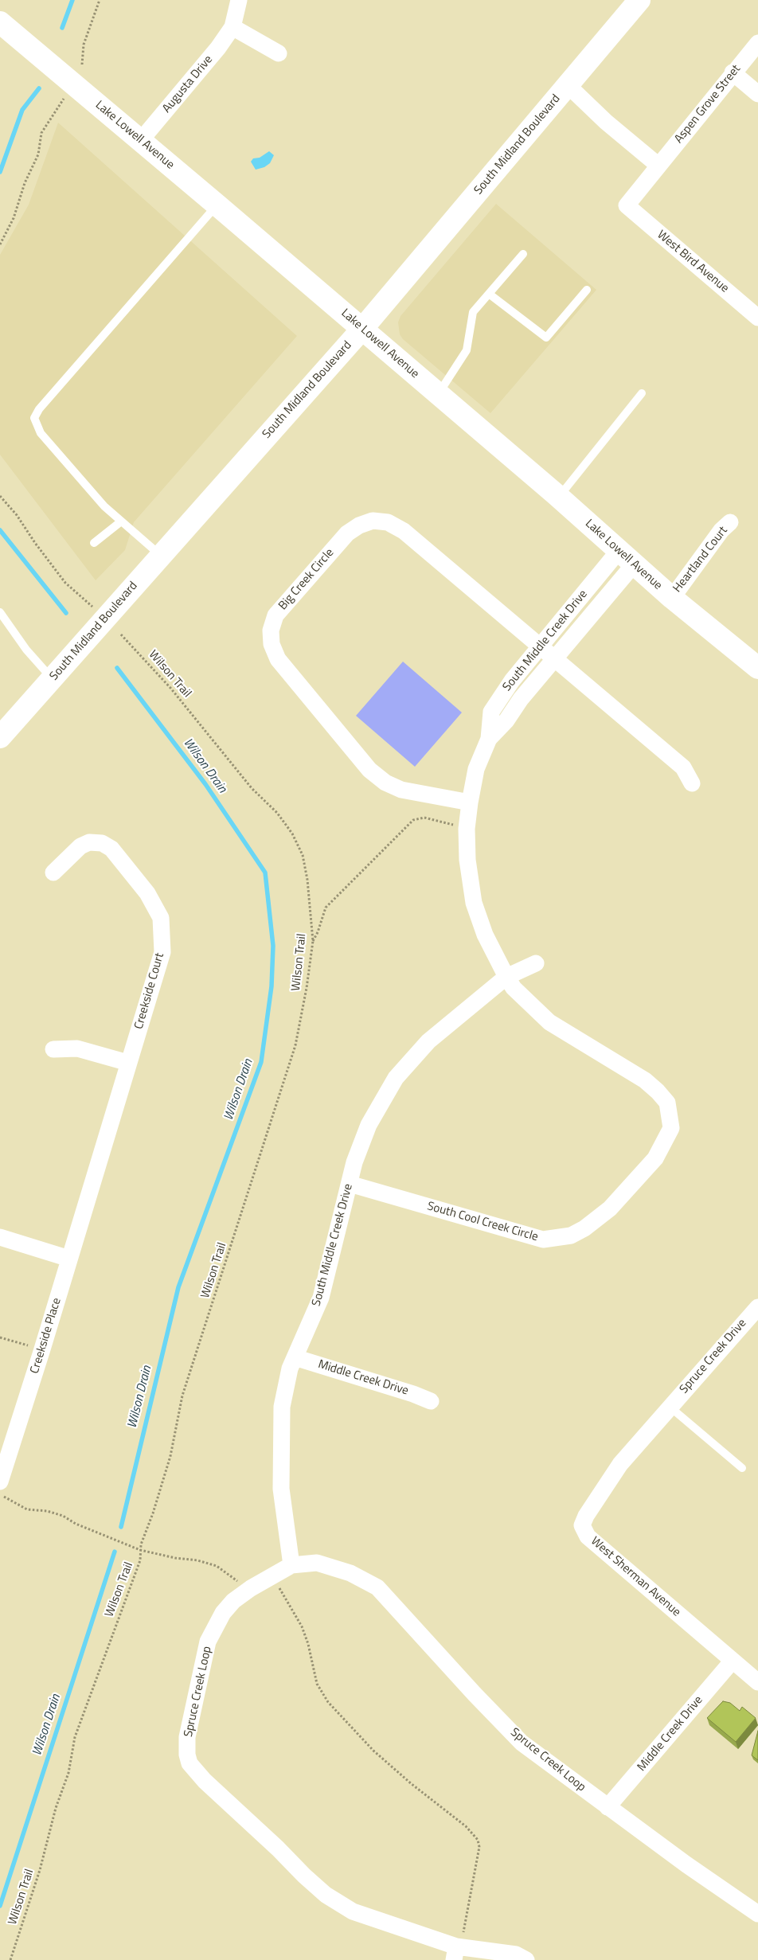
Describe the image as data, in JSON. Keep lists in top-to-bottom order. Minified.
{"streets":{"main road":["Lake Lowell Avenue","South Midland Boulevard"],"street":["Augusta Drive","Aspen Grove Street","West Bird Avenue","Heartland Court","Big Creek Circle","South Middle Creek Drive","Creekside Court","South Cool Creek Circle","Creekside Place","Spruce Creek Drive","Middle Creek Drive","West Sherman Avenue","Spruce Creek Loop"],"path":["Wilson Trail"]},"crossings":[["Augusta Drive","Lake Lowell Avenue"],["Aspen Grove Street","West Bird Avenue"],["Lake Lowell Avenue","South Midland Boulevard"],["Lake Lowell Avenue","Heartland Court"],["Lake Lowell Avenue","South Middle Creek Drive"],["Big Creek Circle","South Middle Creek Drive"],["South Middle Creek Drive","South Cool Creek Circle"],["South Middle Creek Drive","Middle Creek Drive"],["South Middle Creek Drive","Spruce Creek Loop"],["Creekside Court","Creekside Place"],["Spruce Creek Drive","West Sherman Avenue"],["Middle Creek Drive","West Sherman Avenue"],["Middle Creek Drive","Spruce Creek Loop"]],"water":["Wilson Drain"]}
